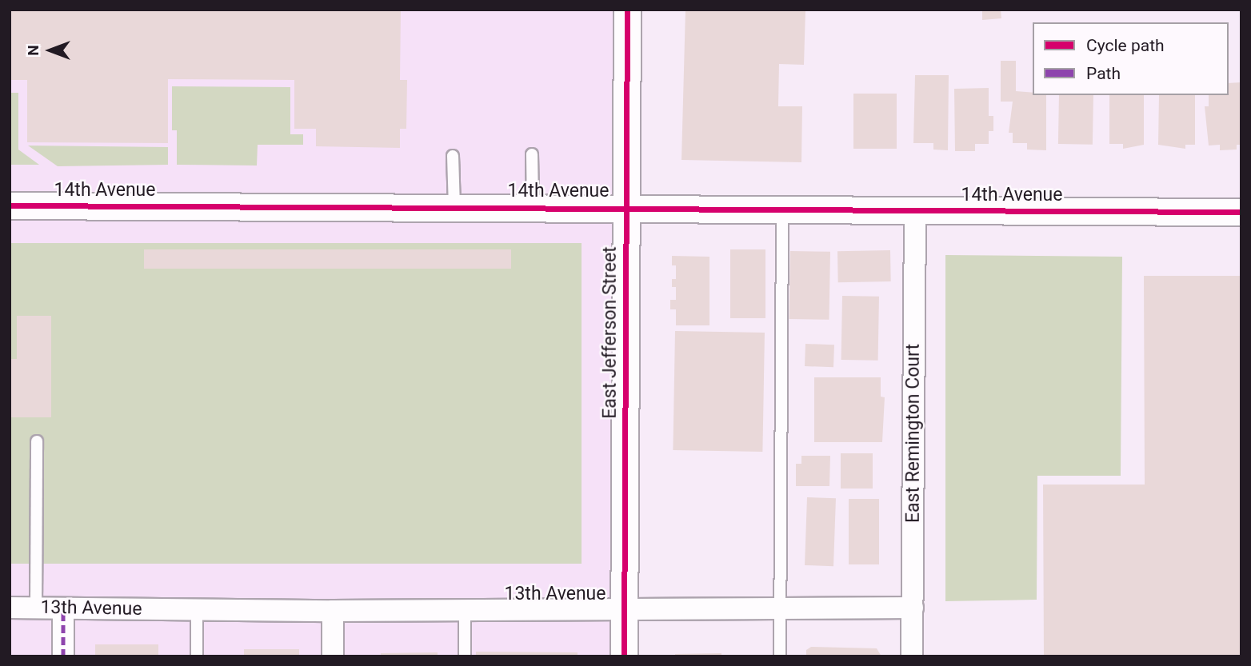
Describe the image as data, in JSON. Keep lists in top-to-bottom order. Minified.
{"streets":{"street":["14th Avenue","East Jefferson Street","East Remington Court","13th Avenue"]},"crossings":[["14th Avenue","East Jefferson Street"],["14th Avenue","East Remington Court"],["East Jefferson Street","13th Avenue"],["East Remington Court","13th Avenue"]],"legend":["Cycle path","Path"],"north":"left"}
